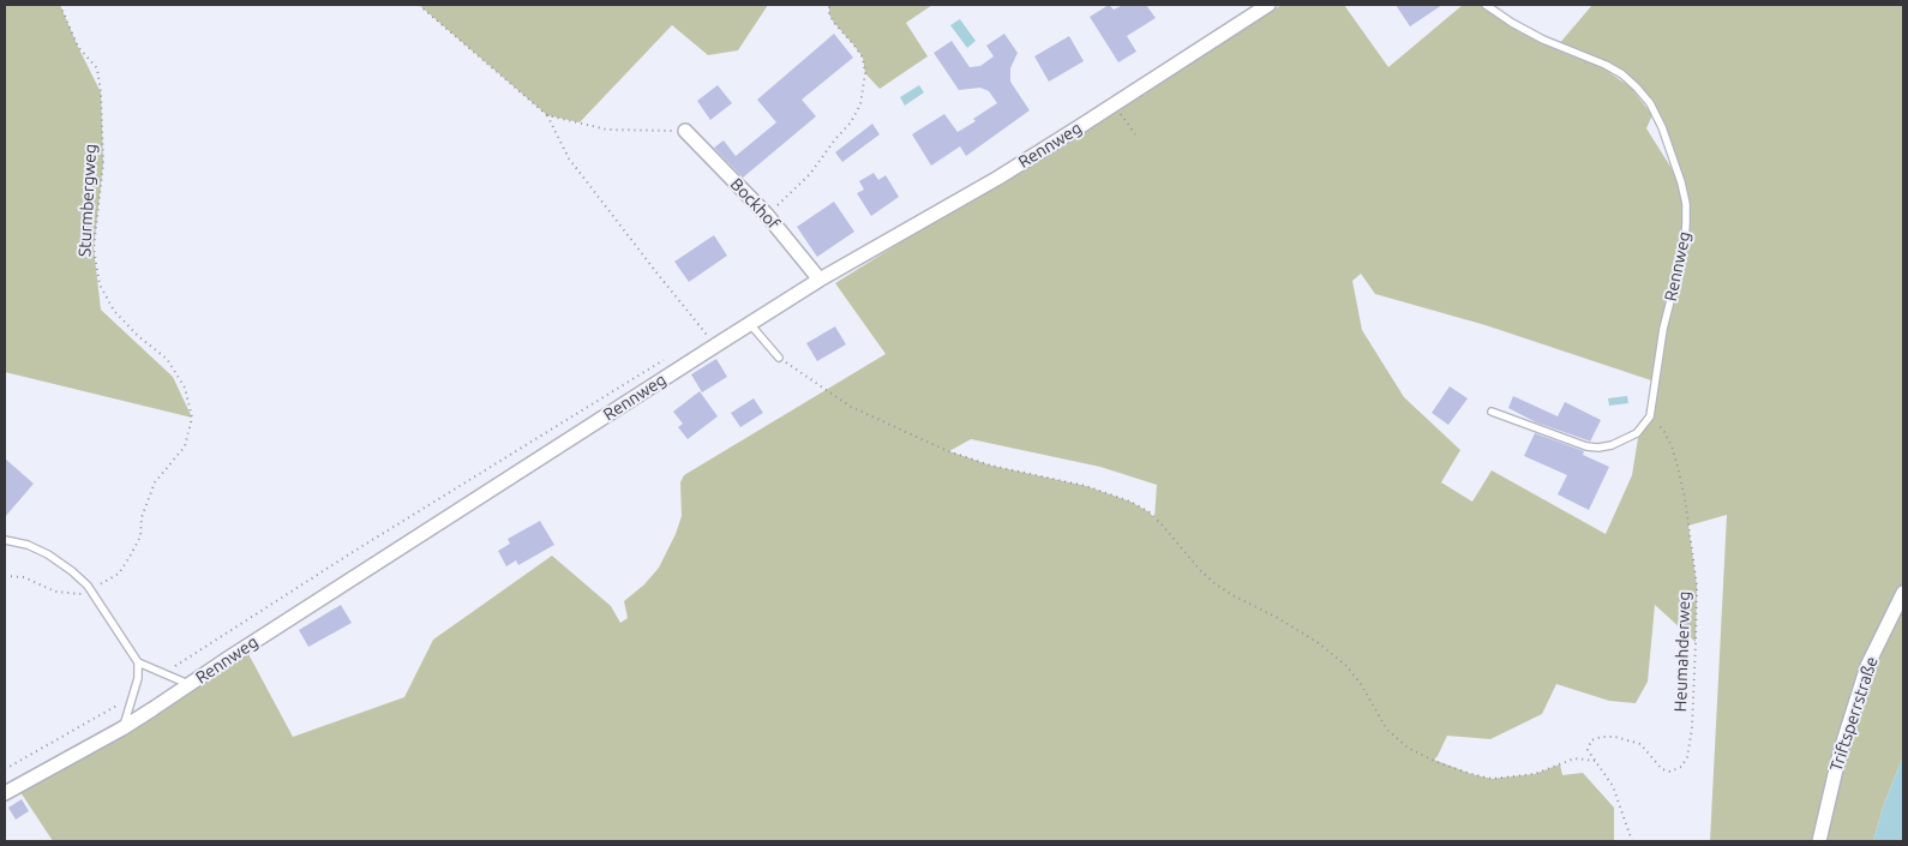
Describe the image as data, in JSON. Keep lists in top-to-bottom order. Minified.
{"streets":{"street":["Rennweg","Bockhof","Triftsperrstraße"],"path":["Sturmbergweg","Heumahderweg"]},"crossings":[["Rennweg","Bockhof"],["Rennweg","Heumahderweg"]]}
